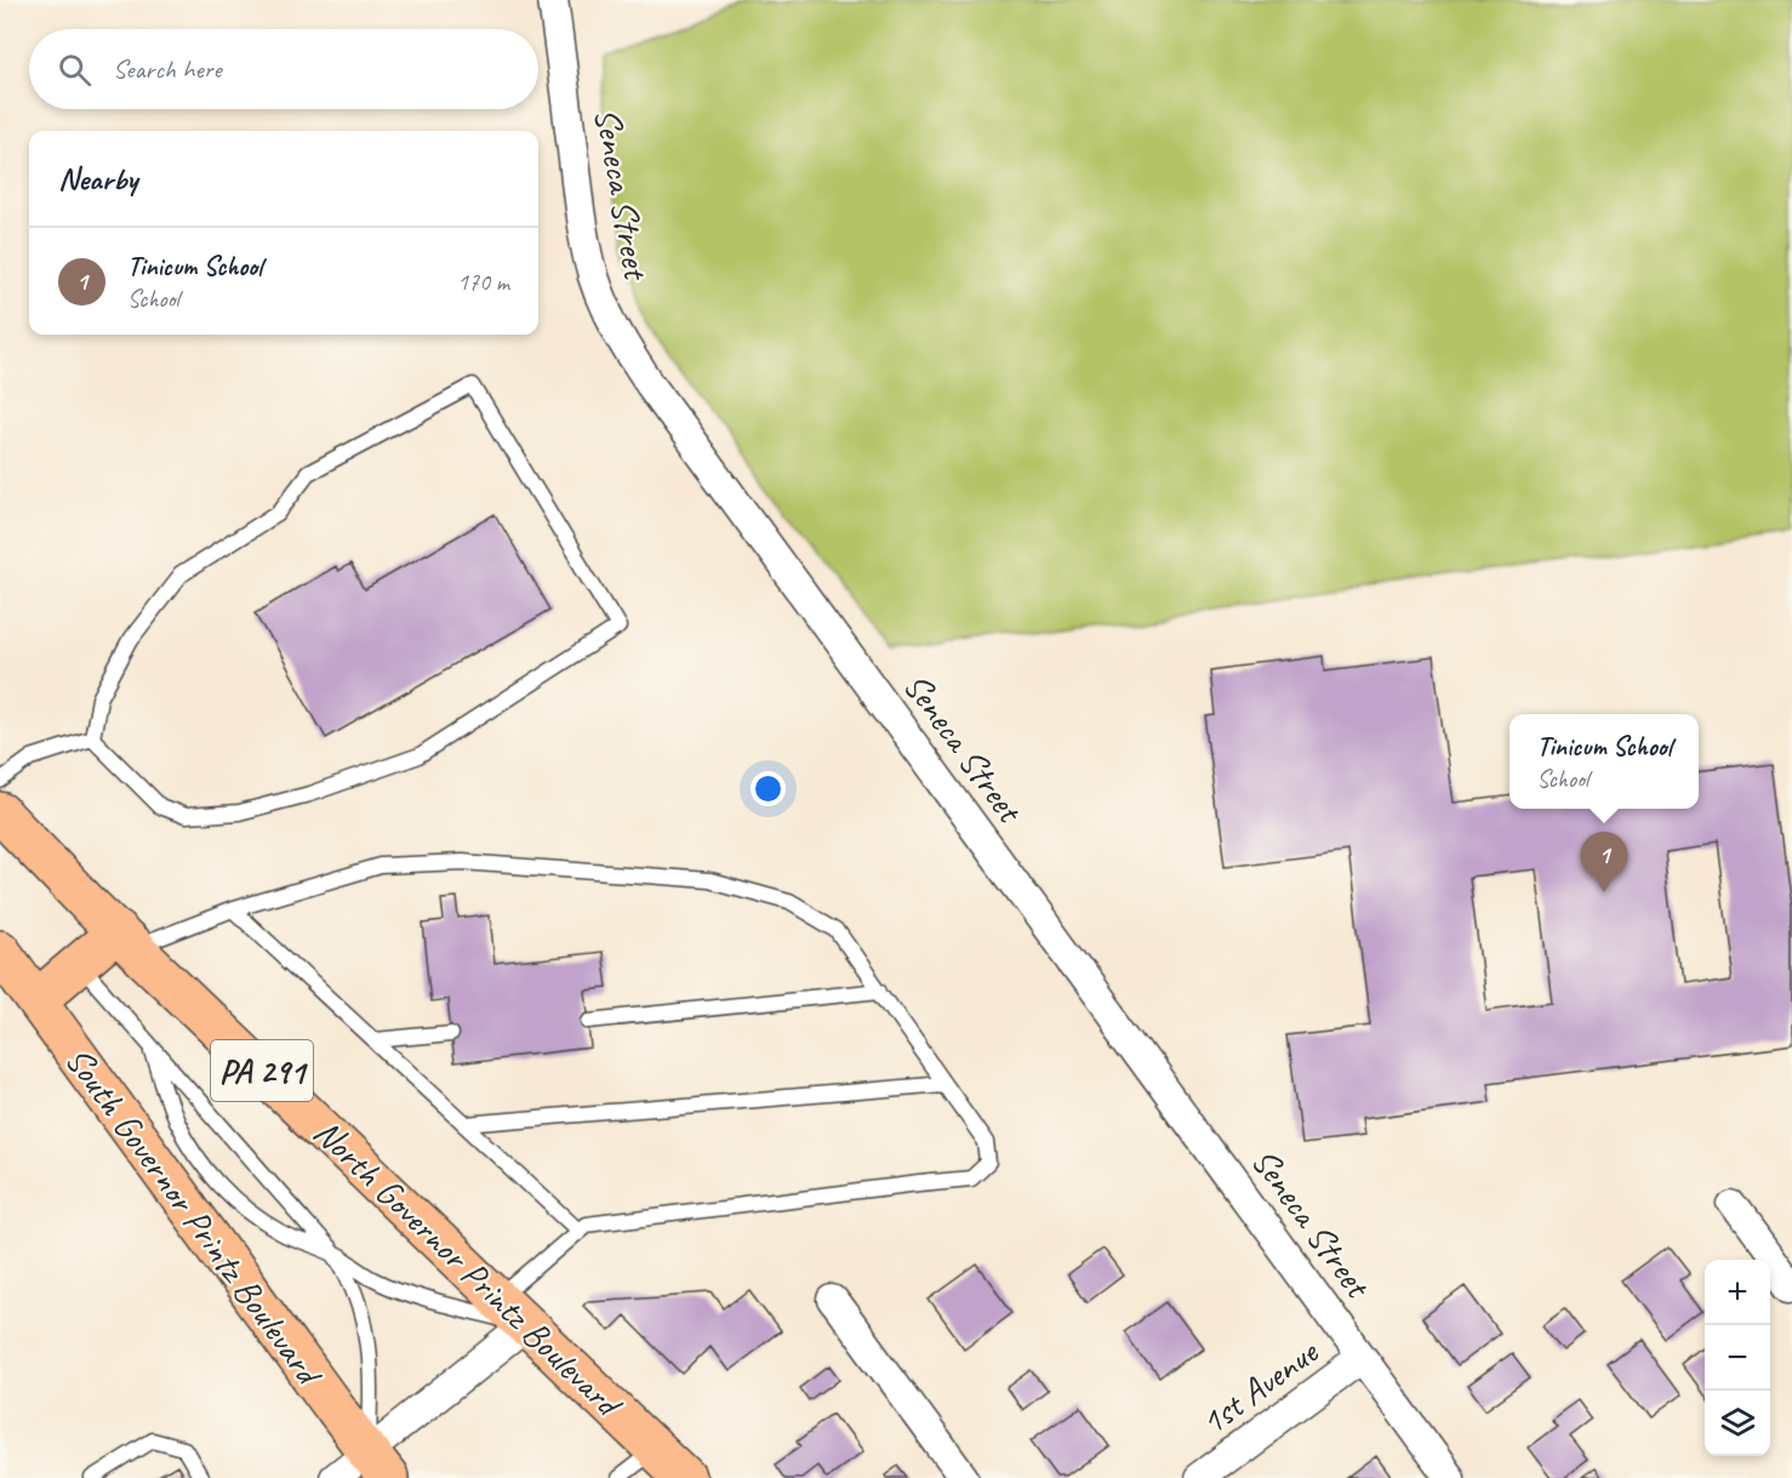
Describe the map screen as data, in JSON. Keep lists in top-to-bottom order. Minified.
{"streets":{"main road":["PA 291","South Governor Printz Boulevard","North Governor Printz Boulevard"],"street":["Seneca Street","1st Avenue"]},"crossings":[["Seneca Street","1st Avenue"]],"page":{"search":"Search here","heading":"Nearby","list":[{"mark":"1","name":"Tinicum School","note":"School","value":"170 m"}],"popup":["Tinicum School","School"],"pins":"1","map_buttons":["+","−"]}}
